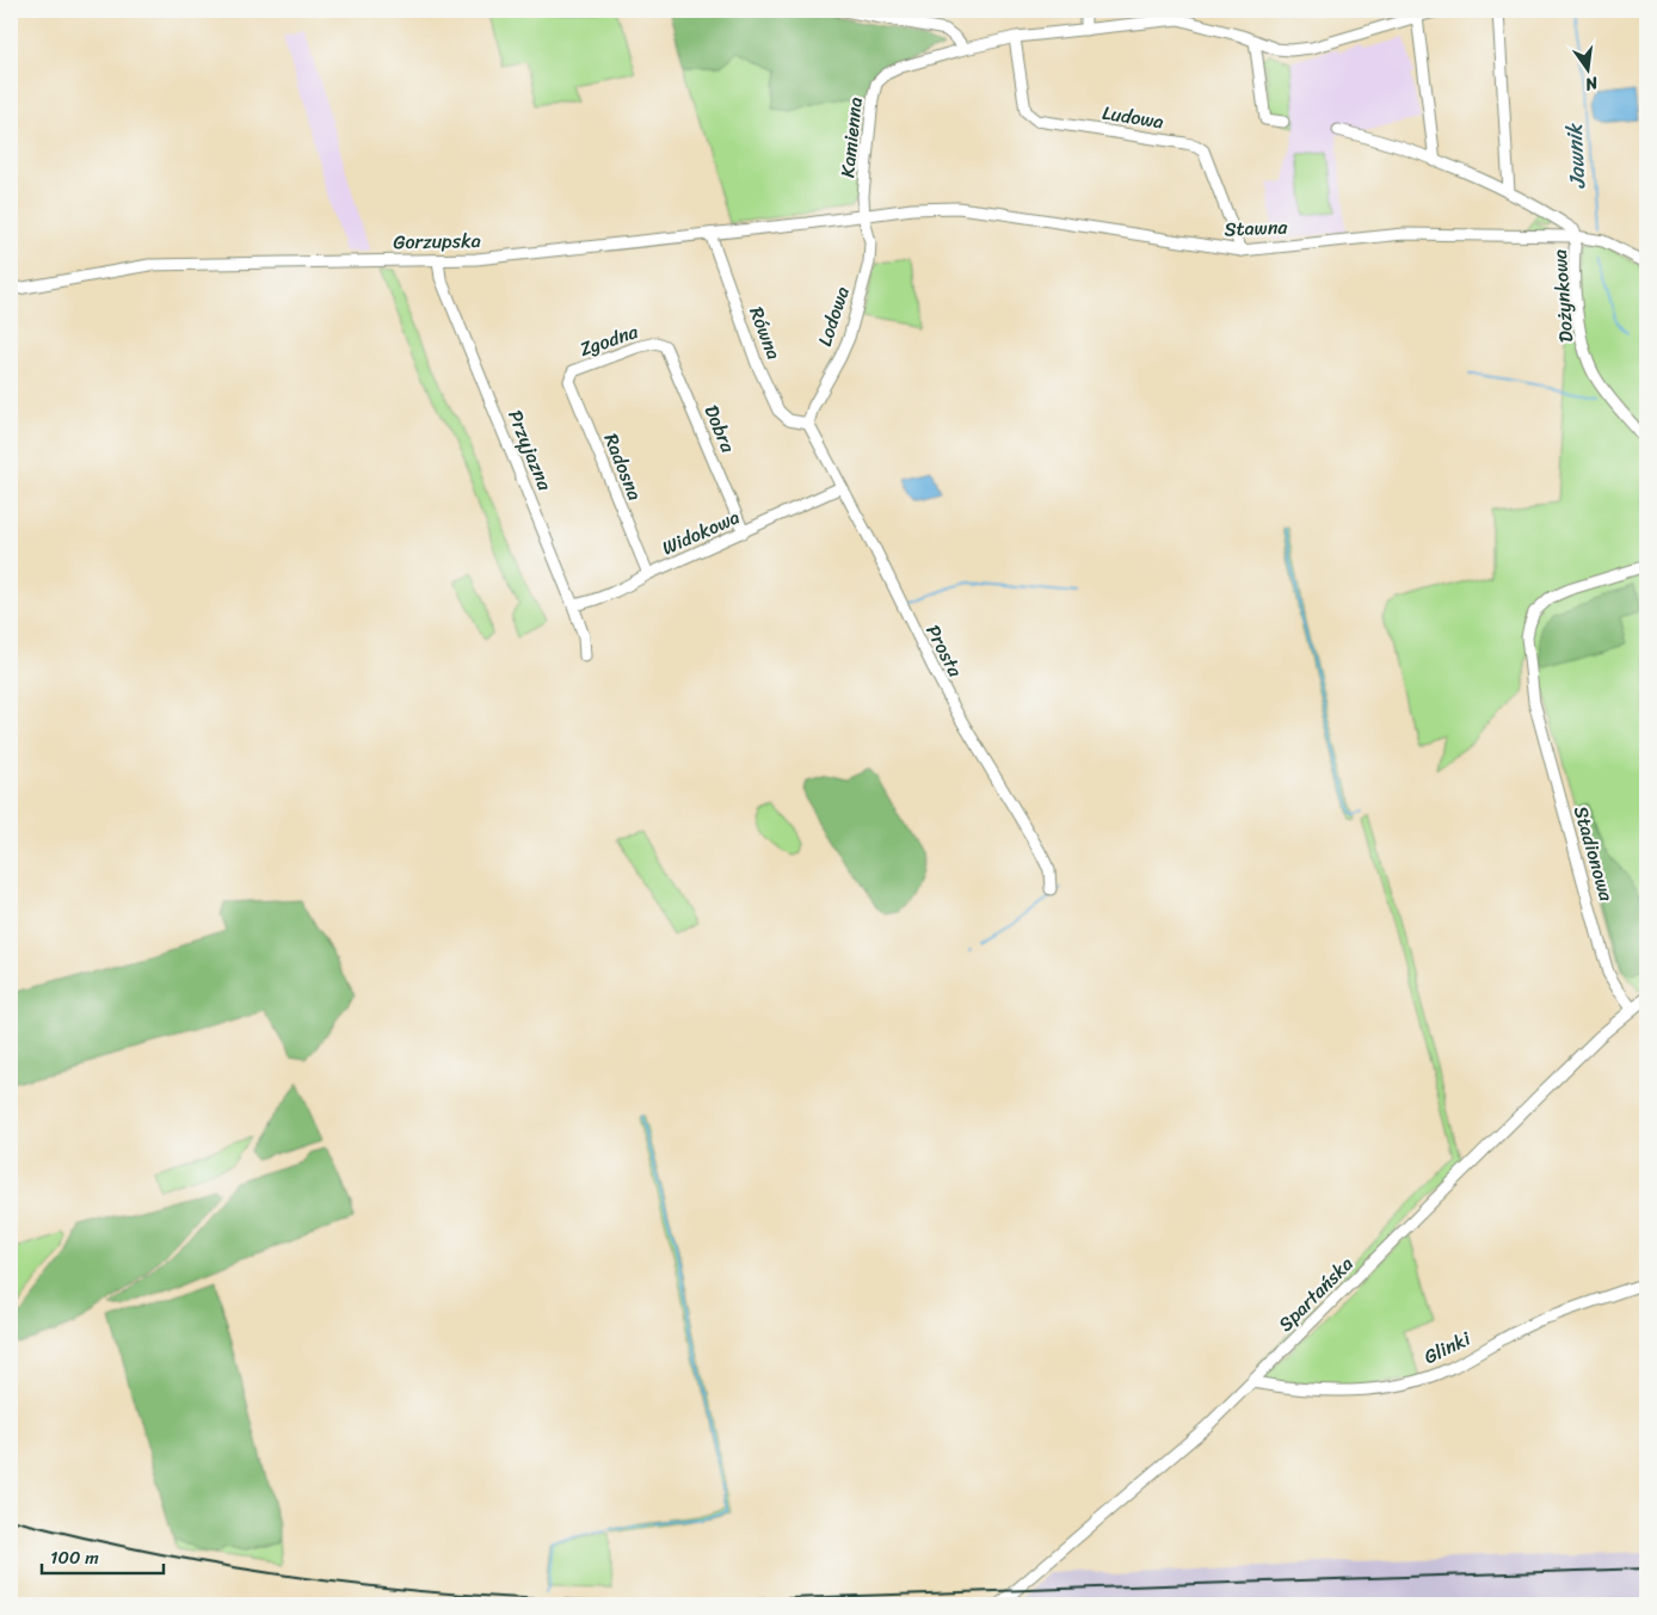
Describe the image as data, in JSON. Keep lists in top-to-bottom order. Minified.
{"streets":{"street":["Ludowa","Kamienna","Stawna","Gorzupska","Dożynkowa","Lodowa","Równa","Zgodna","Dobra","Przyjazna","Radosna","Widokowa","Prosta","Stadionowa","Spartańska","Glinki"]},"crossings":[["Ludowa","Kamienna"],["Ludowa","Stawna"],["Kamienna","Stawna"],["Kamienna","Gorzupska"],["Kamienna","Lodowa"],["Stawna","Gorzupska"],["Stawna","Dożynkowa"],["Stawna","Lodowa"],["Gorzupska","Lodowa"],["Gorzupska","Równa"],["Gorzupska","Przyjazna"],["Lodowa","Równa"],["Lodowa","Prosta"],["Równa","Prosta"],["Zgodna","Dobra"],["Zgodna","Radosna"],["Dobra","Widokowa"],["Przyjazna","Widokowa"],["Radosna","Widokowa"],["Widokowa","Prosta"],["Stadionowa","Spartańska"],["Spartańska","Glinki"]],"water":["Jawnik"],"scale_bar":"100 m","north":"bottom"}
